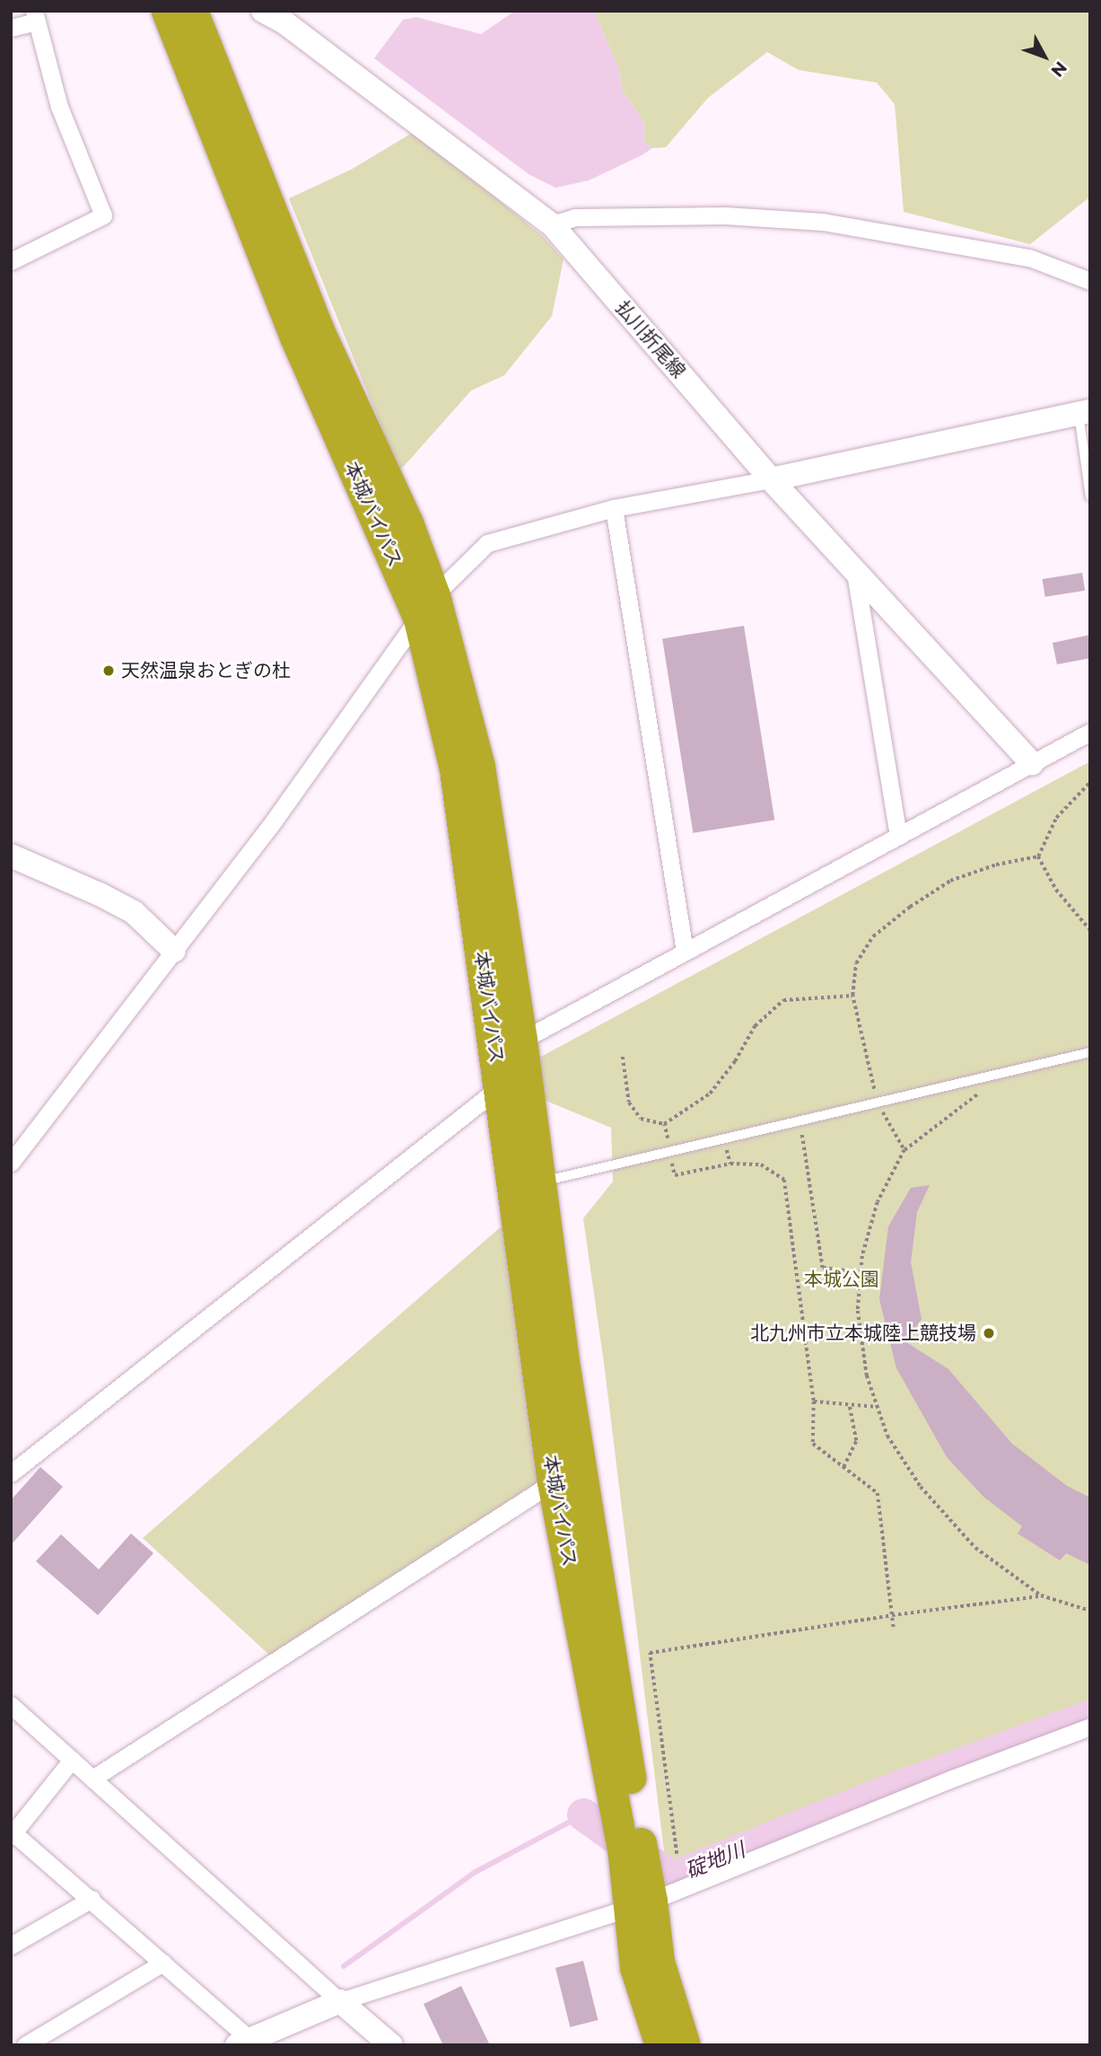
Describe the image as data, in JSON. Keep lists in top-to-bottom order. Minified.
{"streets":{"highway":["本城バイパス"],"main road":["払川折尾線"]},"water":["碇地川"],"parks":["本城公園"],"places":["天然温泉おとぎの杜","北九州市立本城陸上競技場"],"north":"bottom right"}
